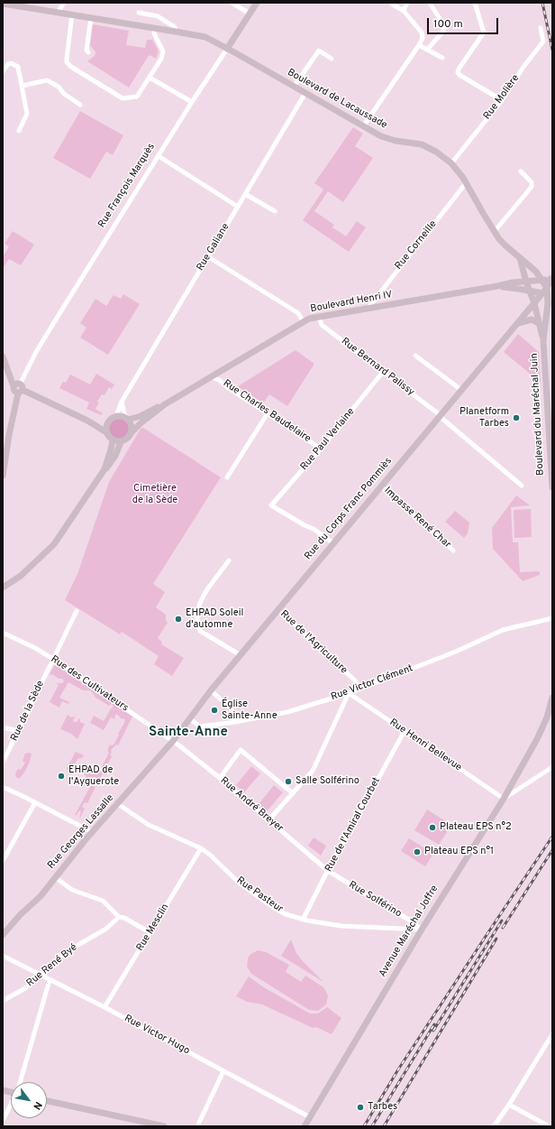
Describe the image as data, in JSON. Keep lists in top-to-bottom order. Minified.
{"streets":{"main road":["Boulevard de Lacaussade","Rue François Marquès","Boulevard Henri IV","Boulevard du Maréchal Juin","Rue du Corps Franc Pommiès","Rue Georges Lassalle","Avenue Maréchal Joffre"],"street":["Rue Molière","Rue Corneille","Rue Galiane","Rue Bernard Palissy","Rue Charles Baudelaire","Rue Paul Verlaine","Impasse René Char","Rue de l'Agriculture","Rue Victor Clément","Rue des Cultivateurs","Rue de la Sède","Rue Henri Bellevue","Rue André Breyer","Rue de l'Amiral Courbet","Rue Pasteur","Rue Solférino","Rue Mesclin","Rue René Byé","Rue Victor Hugo"]},"crossings":[["Rue Molière","Boulevard de Lacaussade"],["Boulevard de Lacaussade","Rue François Marquès"],["Boulevard de Lacaussade","Rue Corneille"],["Boulevard de Lacaussade","Rue Galiane"],["Boulevard de Lacaussade","Boulevard Henri IV"],["Boulevard de Lacaussade","Boulevard du Maréchal Juin"],["Boulevard de Lacaussade","Rue du Corps Franc Pommiès"],["Rue Corneille","Boulevard Henri IV"],["Rue Galiane","Boulevard Henri IV"],["Boulevard Henri IV","Rue Bernard Palissy"],["Boulevard Henri IV","Rue Charles Baudelaire"],["Boulevard Henri IV","Boulevard du Maréchal Juin"],["Boulevard Henri IV","Rue du Corps Franc Pommiès"],["Rue Bernard Palissy","Rue Paul Verlaine"],["Rue Bernard Palissy","Rue du Corps Franc Pommiès"],["Rue Charles Baudelaire","Rue Paul Verlaine"],["Boulevard du Maréchal Juin","Rue du Corps Franc Pommiès"],["Rue Paul Verlaine","Rue du Corps Franc Pommiès"],["Rue du Corps Franc Pommiès","Impasse René Char"],["Rue du Corps Franc Pommiès","Rue de l'Agriculture"],["Rue du Corps Franc Pommiès","Rue Victor Clément"],["Rue du Corps Franc Pommiès","Rue des Cultivateurs"],["Rue du Corps Franc Pommiès","Rue André Breyer"],["Rue du Corps Franc Pommiès","Rue Georges Lassalle"],["Rue de l'Agriculture","Rue Victor Clément"],["Rue de l'Agriculture","Rue Henri Bellevue"],["Rue Victor Clément","Rue Henri Bellevue"],["Rue des Cultivateurs","Rue de la Sède"],["Rue des Cultivateurs","Rue André Breyer"],["Rue des Cultivateurs","Rue Georges Lassalle"],["Rue Henri Bellevue","Rue de l'Amiral Courbet"],["Rue Henri Bellevue","Avenue Maréchal Joffre"],["Rue André Breyer","Rue de l'Amiral Courbet"],["Rue André Breyer","Rue Georges Lassalle"],["Rue André Breyer","Rue Solférino"],["Rue de l'Amiral Courbet","Rue Pasteur"],["Rue de l'Amiral Courbet","Rue Solférino"],["Rue Georges Lassalle","Rue Pasteur"],["Rue Pasteur","Rue Solférino"],["Rue Pasteur","Rue Mesclin"],["Rue Pasteur","Avenue Maréchal Joffre"],["Rue Solférino","Avenue Maréchal Joffre"],["Rue Mesclin","Rue Victor Hugo"],["Avenue Maréchal Joffre","Rue Victor Hugo"],["Rue René Byé","Rue Victor Hugo"]],"districts":["Sainte-Anne"],"parks":["Cimetière de la Sède"],"places":["Planetform Tarbes","EHPAD Soleil d'automne","Église Sainte-Anne","EHPAD de l'Ayguerote","Salle Solférino","Plateau EPS n°2","Plateau EPS n°1","Tarbes"],"scale_bar":"100 m","north":"bottom right"}
